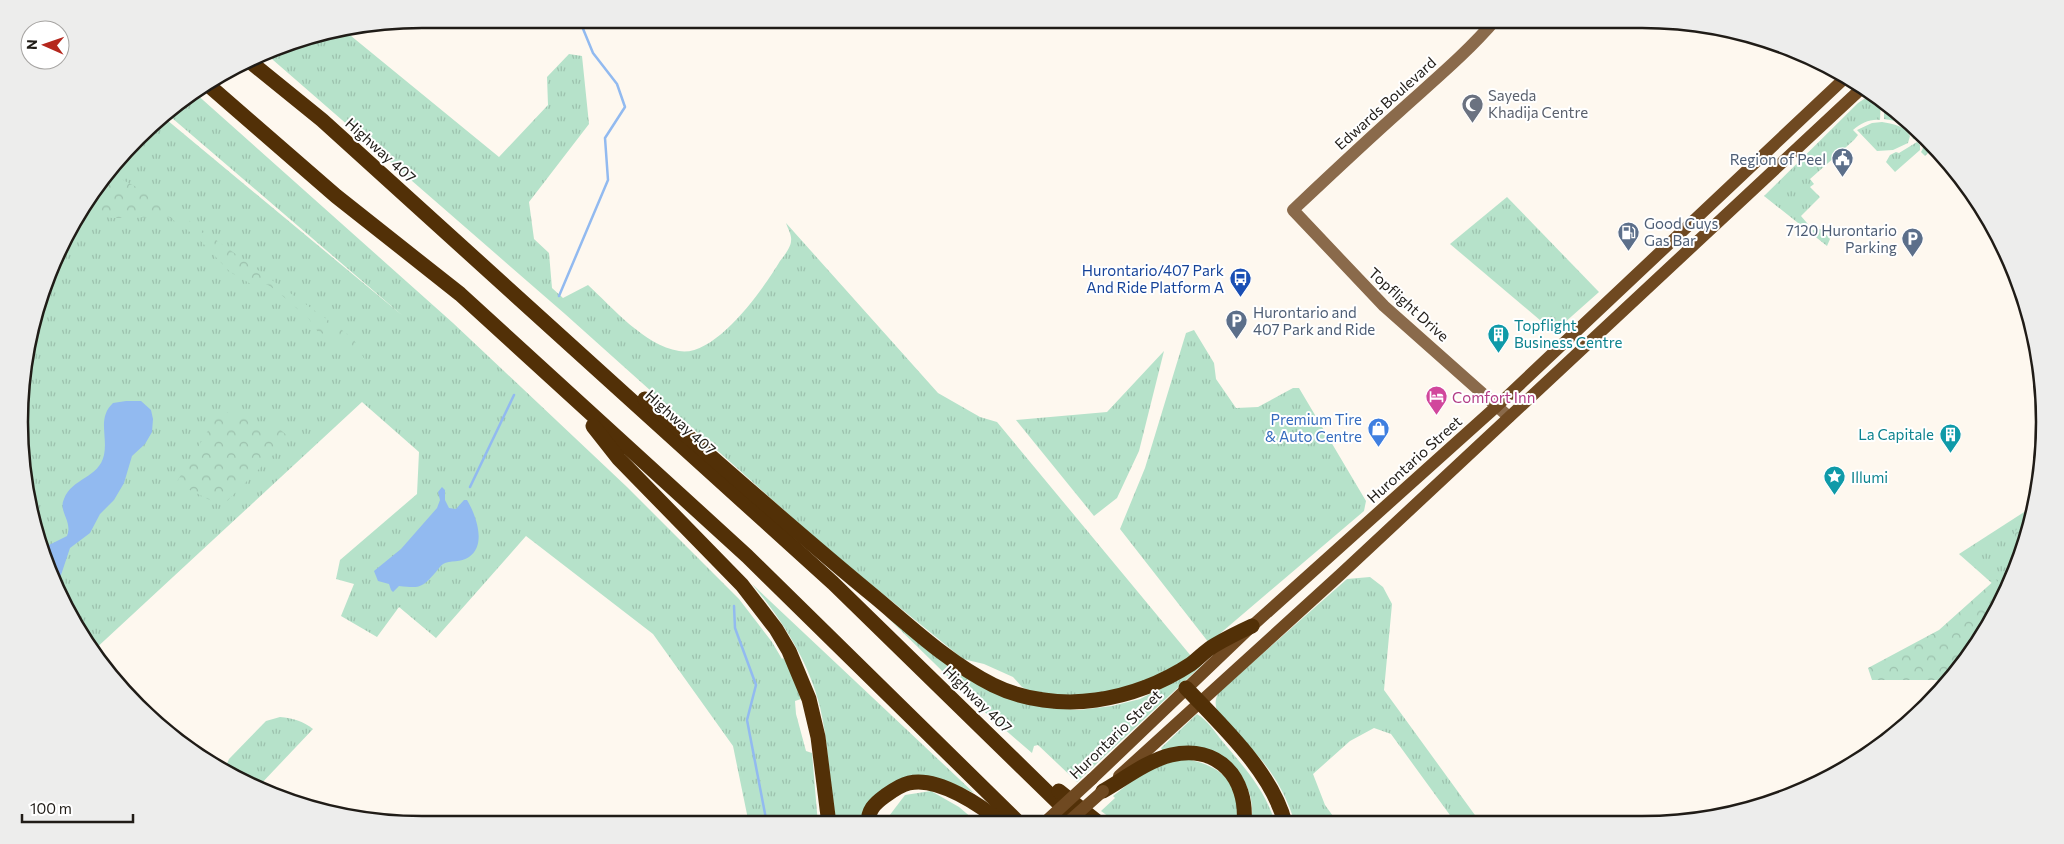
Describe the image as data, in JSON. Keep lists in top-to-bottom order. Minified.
{"streets":{"highway":["Highway 407"],"main road":["Hurontario Street"],"street":["Edwards Boulevard","Topflight Drive"]},"crossings":[["Edwards Boulevard","Topflight Drive"],["Topflight Drive","Hurontario Street"]],"places":{"mosque":["Sayeda Khadija Centre"],"public building":["Region of Peel"],"fuel station":["Good Guys Gas Bar"],"parking":["7120 Hurontario Parking","Hurontario and 407 Park and Ride"],"bus stop":["Hurontario/407 Park And Ride Platform A"],"building":["Topflight Business Centre","La Capitale"],"hotel":["Comfort Inn"],"shop":["Premium Tire & Auto Centre"],"place":["Illumi"]},"scale_bar":"100 m","north":"left"}
